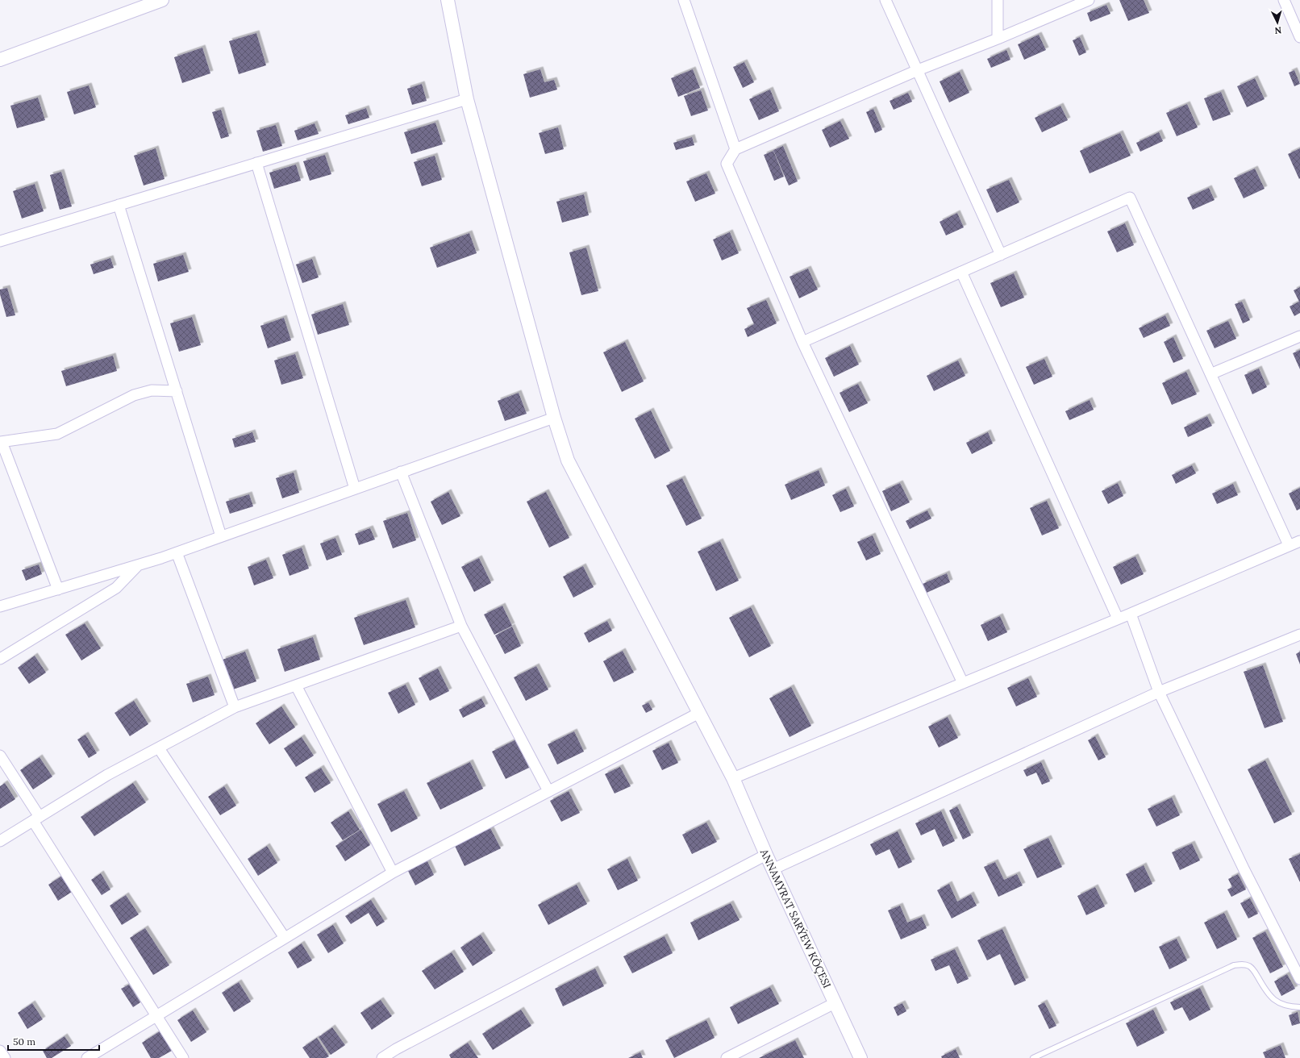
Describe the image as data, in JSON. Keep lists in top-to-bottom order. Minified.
{"streets":{"street":["ANNAMYRAT SARÝEW KÖÇESI"]},"scale_bar":"50 m","north":"bottom"}
